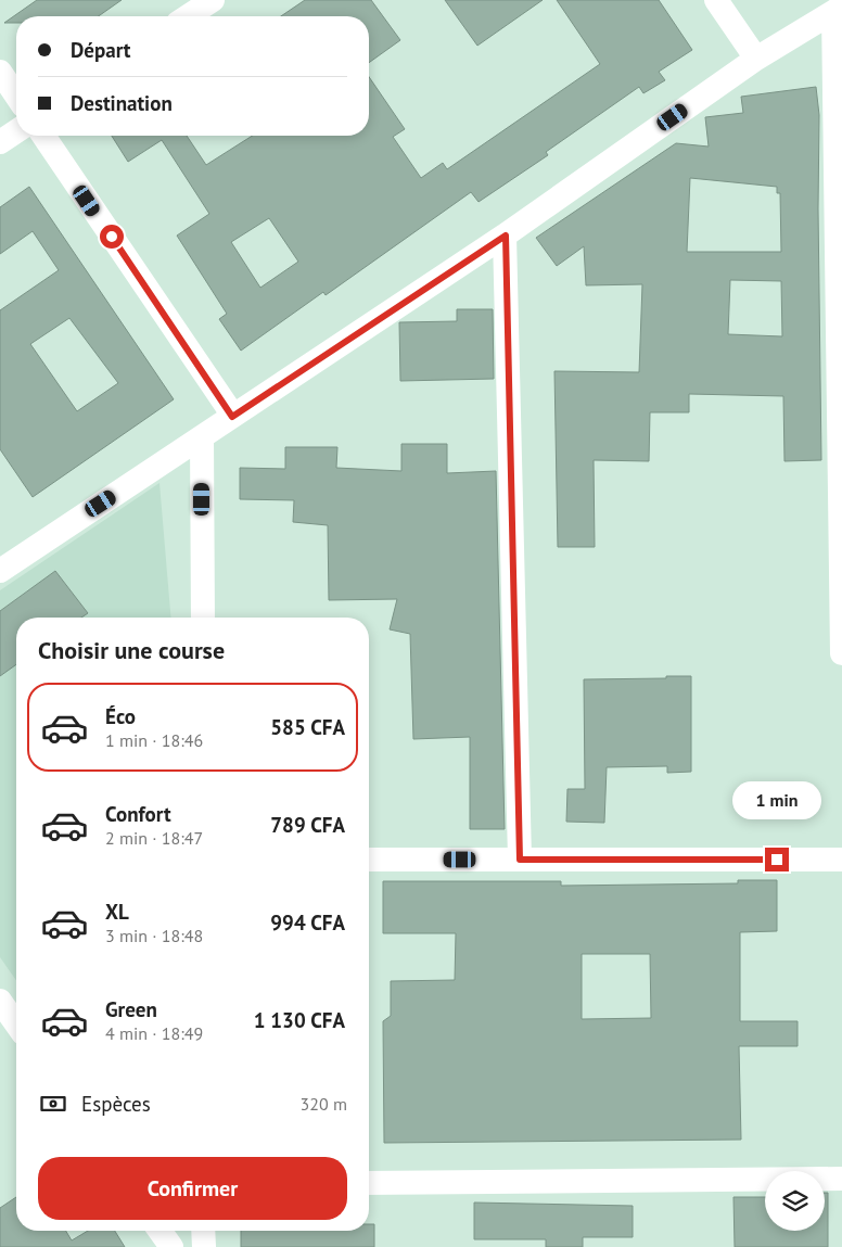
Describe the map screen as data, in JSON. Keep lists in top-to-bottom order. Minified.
{"page":{"banner":["Départ","Destination"],"heading":"Choisir une course","list":[{"name":"Éco","note":"1 min · 18:46","value":"585 CFA"},{"name":"Confort","note":"2 min · 18:47","value":"789 CFA"},{"name":"XL","note":"3 min · 18:48","value":"994 CFA"},{"name":"Green","note":"4 min · 18:49","value":"1 130 CFA"}],"bubble":"1 min","pay":["Espèces","320 m"],"buttons":"Confirmer"}}
